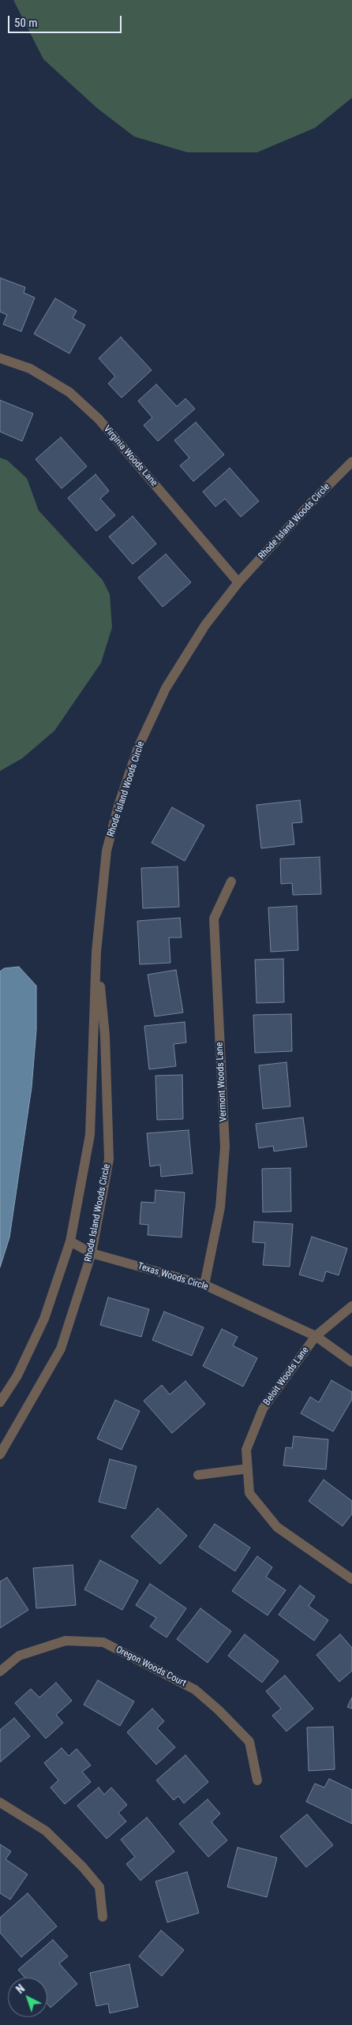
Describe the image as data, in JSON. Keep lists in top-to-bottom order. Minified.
{"streets":{"street":["Virginia Woods Lane","Rhode Island Woods Circle","Vermont Woods Lane","Texas Woods Circle","Beloit Woods Lane","Oregon Woods Court"]},"crossings":[["Virginia Woods Lane","Rhode Island Woods Circle"],["Rhode Island Woods Circle","Texas Woods Circle"],["Vermont Woods Lane","Texas Woods Circle"],["Texas Woods Circle","Beloit Woods Lane"]],"scale_bar":"50 m","north":"top left"}
